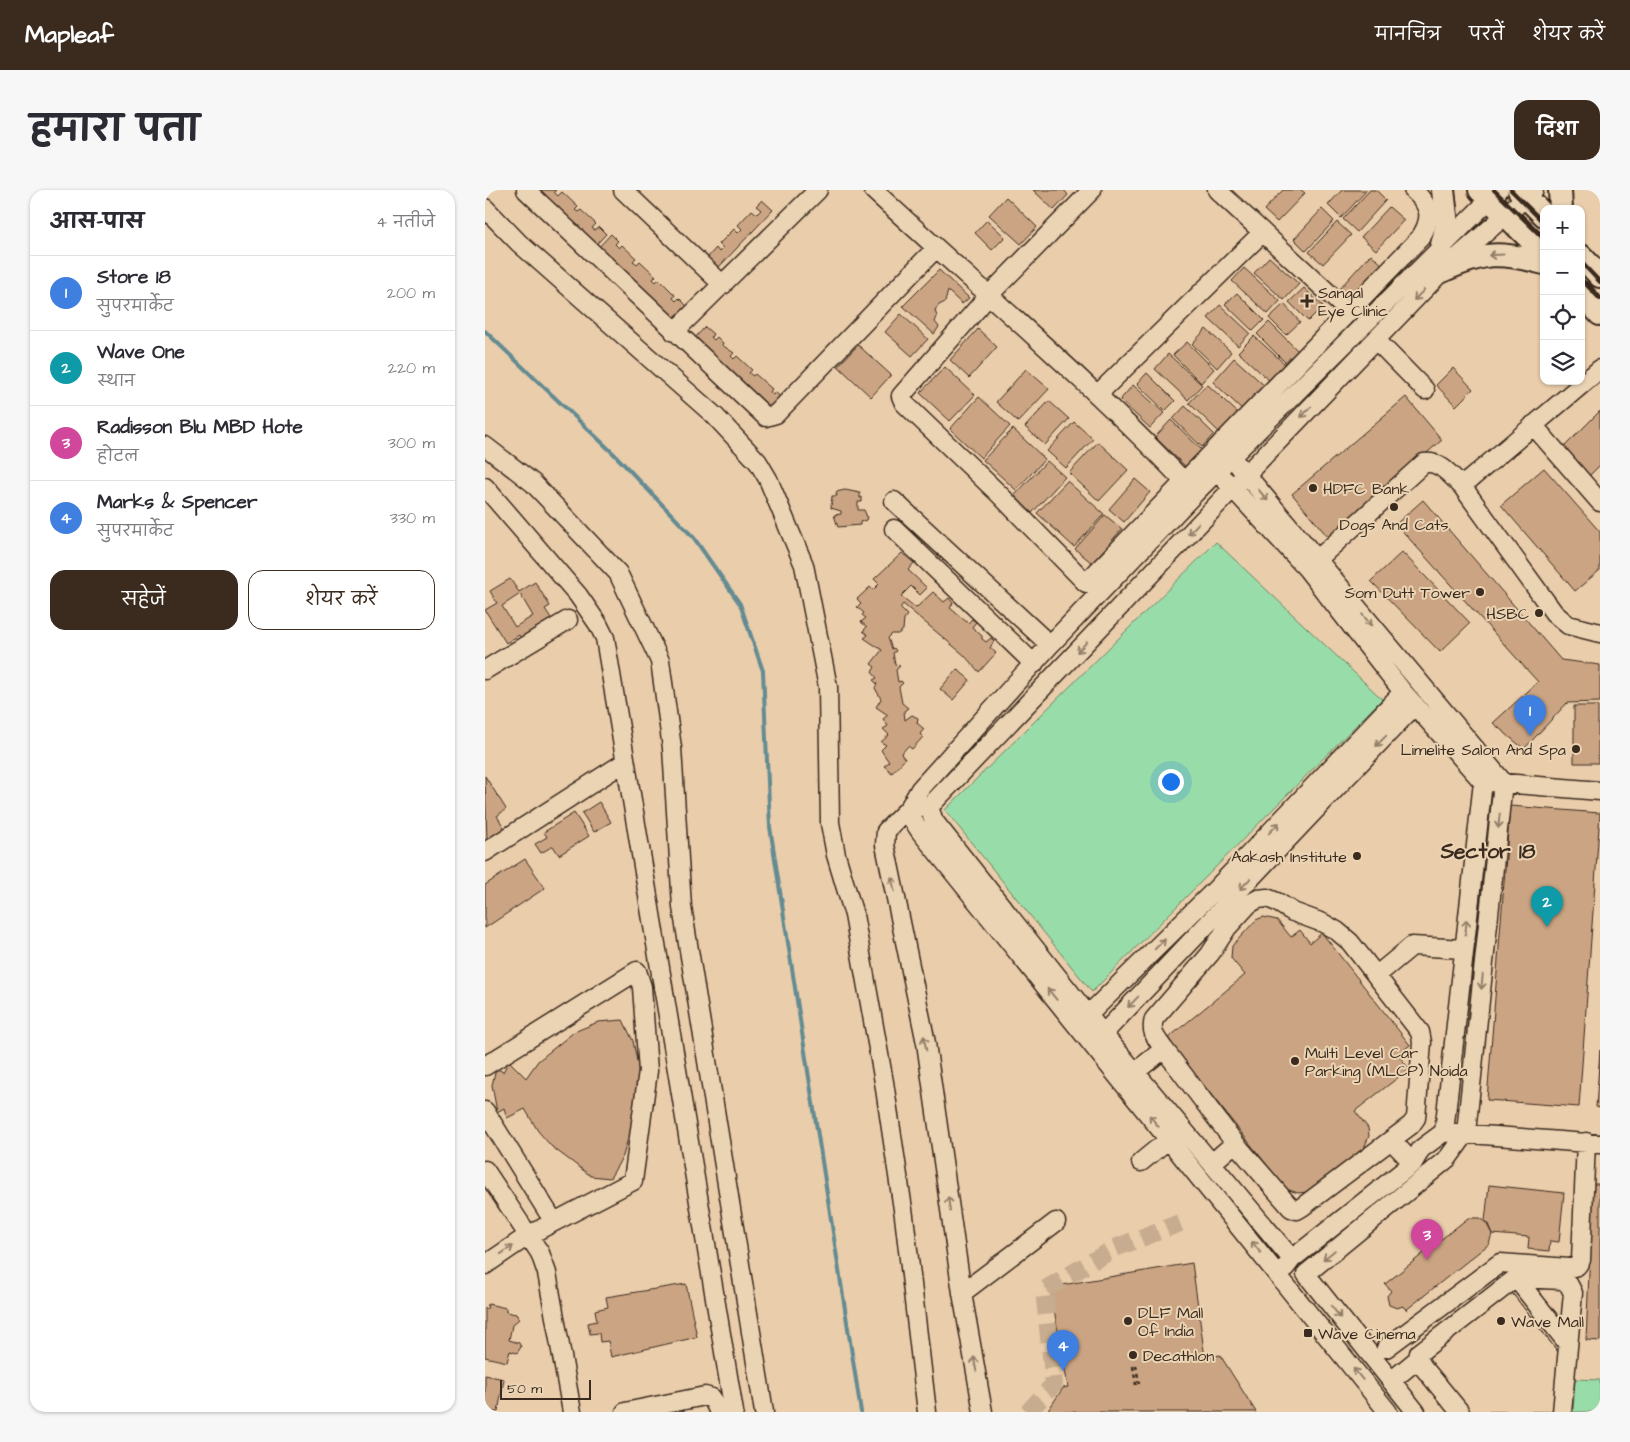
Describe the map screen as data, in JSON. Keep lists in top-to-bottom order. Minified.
{"districts":["Sector 18"],"places":{"health":["Sangal Eye Clinic"],"other":["HDFC Bank","Dogs And Cats","Som Dutt Tower","HSBC","Limelite Salon And Spa","Aakash Institute","Multi Level Car Parking (MLCP) Noida","DLF Mall Of India","Wave Mall","Decathlon"],"transit":["Wave Cinema"]},"scale_bar":"50 m","page":{"header":"Mapleaf","nav":["मानचित्र","परतें","शेयर करें"],"title":"हमारा पता","buttons":["दिशा",["सहेजें","शेयर करें"]],"heading":["आस-पास","4 नतीजे"],"map_buttons":["+","−"],"list":[{"mark":"1","name":"Store 18","note":"सुपरमार्केट","value":"200 m"},{"mark":"2","name":"Wave One","note":"स्थान","value":"220 m"},{"mark":"3","name":"Radisson Blu MBD Hote","note":"होटल","value":"300 m"},{"mark":"4","name":"Marks & Spencer","note":"सुपरमार्केट","value":"330 m"}],"pins":["1","2","3","4"],"scale":"50 m"}}
